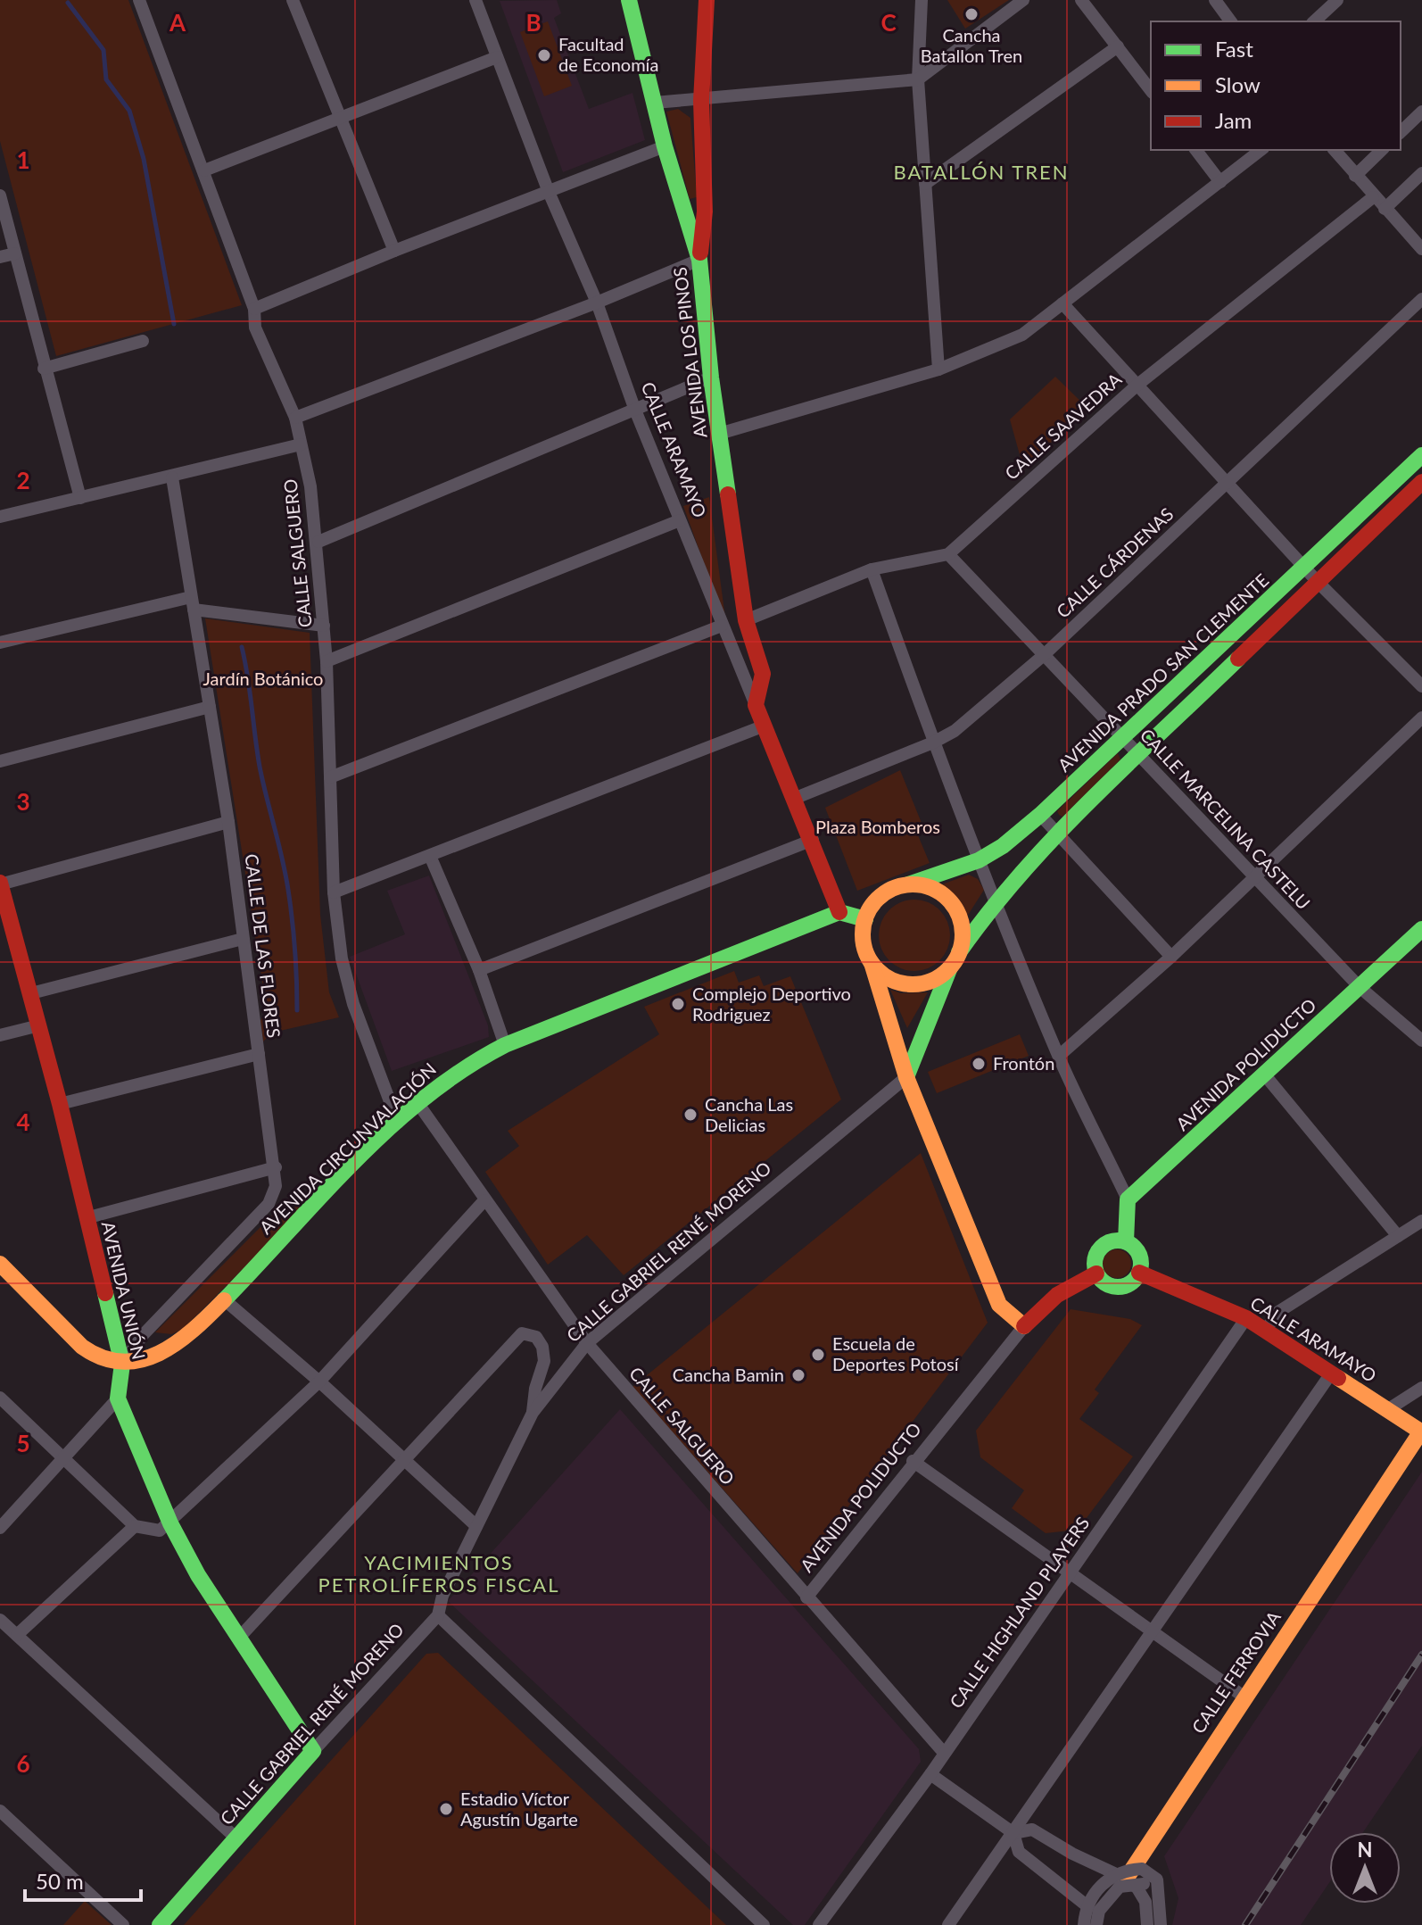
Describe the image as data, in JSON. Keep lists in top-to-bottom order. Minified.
{"streets":{"main road":["AVENIDA LOS PINOS","CALLE ARAMAYO","AVENIDA PRADO SAN CLEMENTE","AVENIDA POLIDUCTO","AVENIDA CIRCUNVALACIÓN","CALLE GABRIEL RENÉ MORENO","AVENIDA UNIÓN","CALLE FERROVIA"],"street":["CALLE SAAVEDRA","CALLE SALGUERO","CALLE CÁRDENAS","CALLE MARCELINA CASTELU","CALLE DE LAS FLORES","CALLE HIGHLAND PLAYERS"]},"crossings":[["AVENIDA LOS PINOS","CALLE ARAMAYO"],["CALLE SAAVEDRA","CALLE MARCELINA CASTELU"],["CALLE ARAMAYO","CALLE CÁRDENAS"],["CALLE ARAMAYO","AVENIDA POLIDUCTO"],["CALLE ARAMAYO","AVENIDA CIRCUNVALACIÓN"],["CALLE ARAMAYO","CALLE HIGHLAND PLAYERS"],["CALLE ARAMAYO","CALLE FERROVIA"],["CALLE SALGUERO","AVENIDA POLIDUCTO"],["CALLE SALGUERO","AVENIDA CIRCUNVALACIÓN"],["CALLE SALGUERO","CALLE GABRIEL RENÉ MORENO"],["CALLE SALGUERO","CALLE HIGHLAND PLAYERS"],["CALLE CÁRDENAS","CALLE MARCELINA CASTELU"],["AVENIDA PRADO SAN CLEMENTE","CALLE MARCELINA CASTELU"],["CALLE MARCELINA CASTELU","AVENIDA POLIDUCTO"],["CALLE DE LAS FLORES","AVENIDA CIRCUNVALACIÓN"],["CALLE DE LAS FLORES","AVENIDA UNIÓN"],["AVENIDA CIRCUNVALACIÓN","AVENIDA UNIÓN"]],"districts":["BATALLÓN TREN","YACIMIENTOS PETROLÍFEROS FISCAL"],"parks":["Jardín Botánico","Plaza Bomberos"],"places":["Cancha Batallon Tren","Facultad de Economía","Complejo Deportivo Rodriguez","Frontón","Cancha Las Delicias","Escuela de Deportes Potosí","Cancha Bamin","Estadio Víctor Agustín Ugarte"],"legend":["Fast","Slow","Jam"],"scale_bar":"50 m","north":"top","grid":{"columns":["A","B","C"],"rows":["1","2","3","4","5","6"]}}
